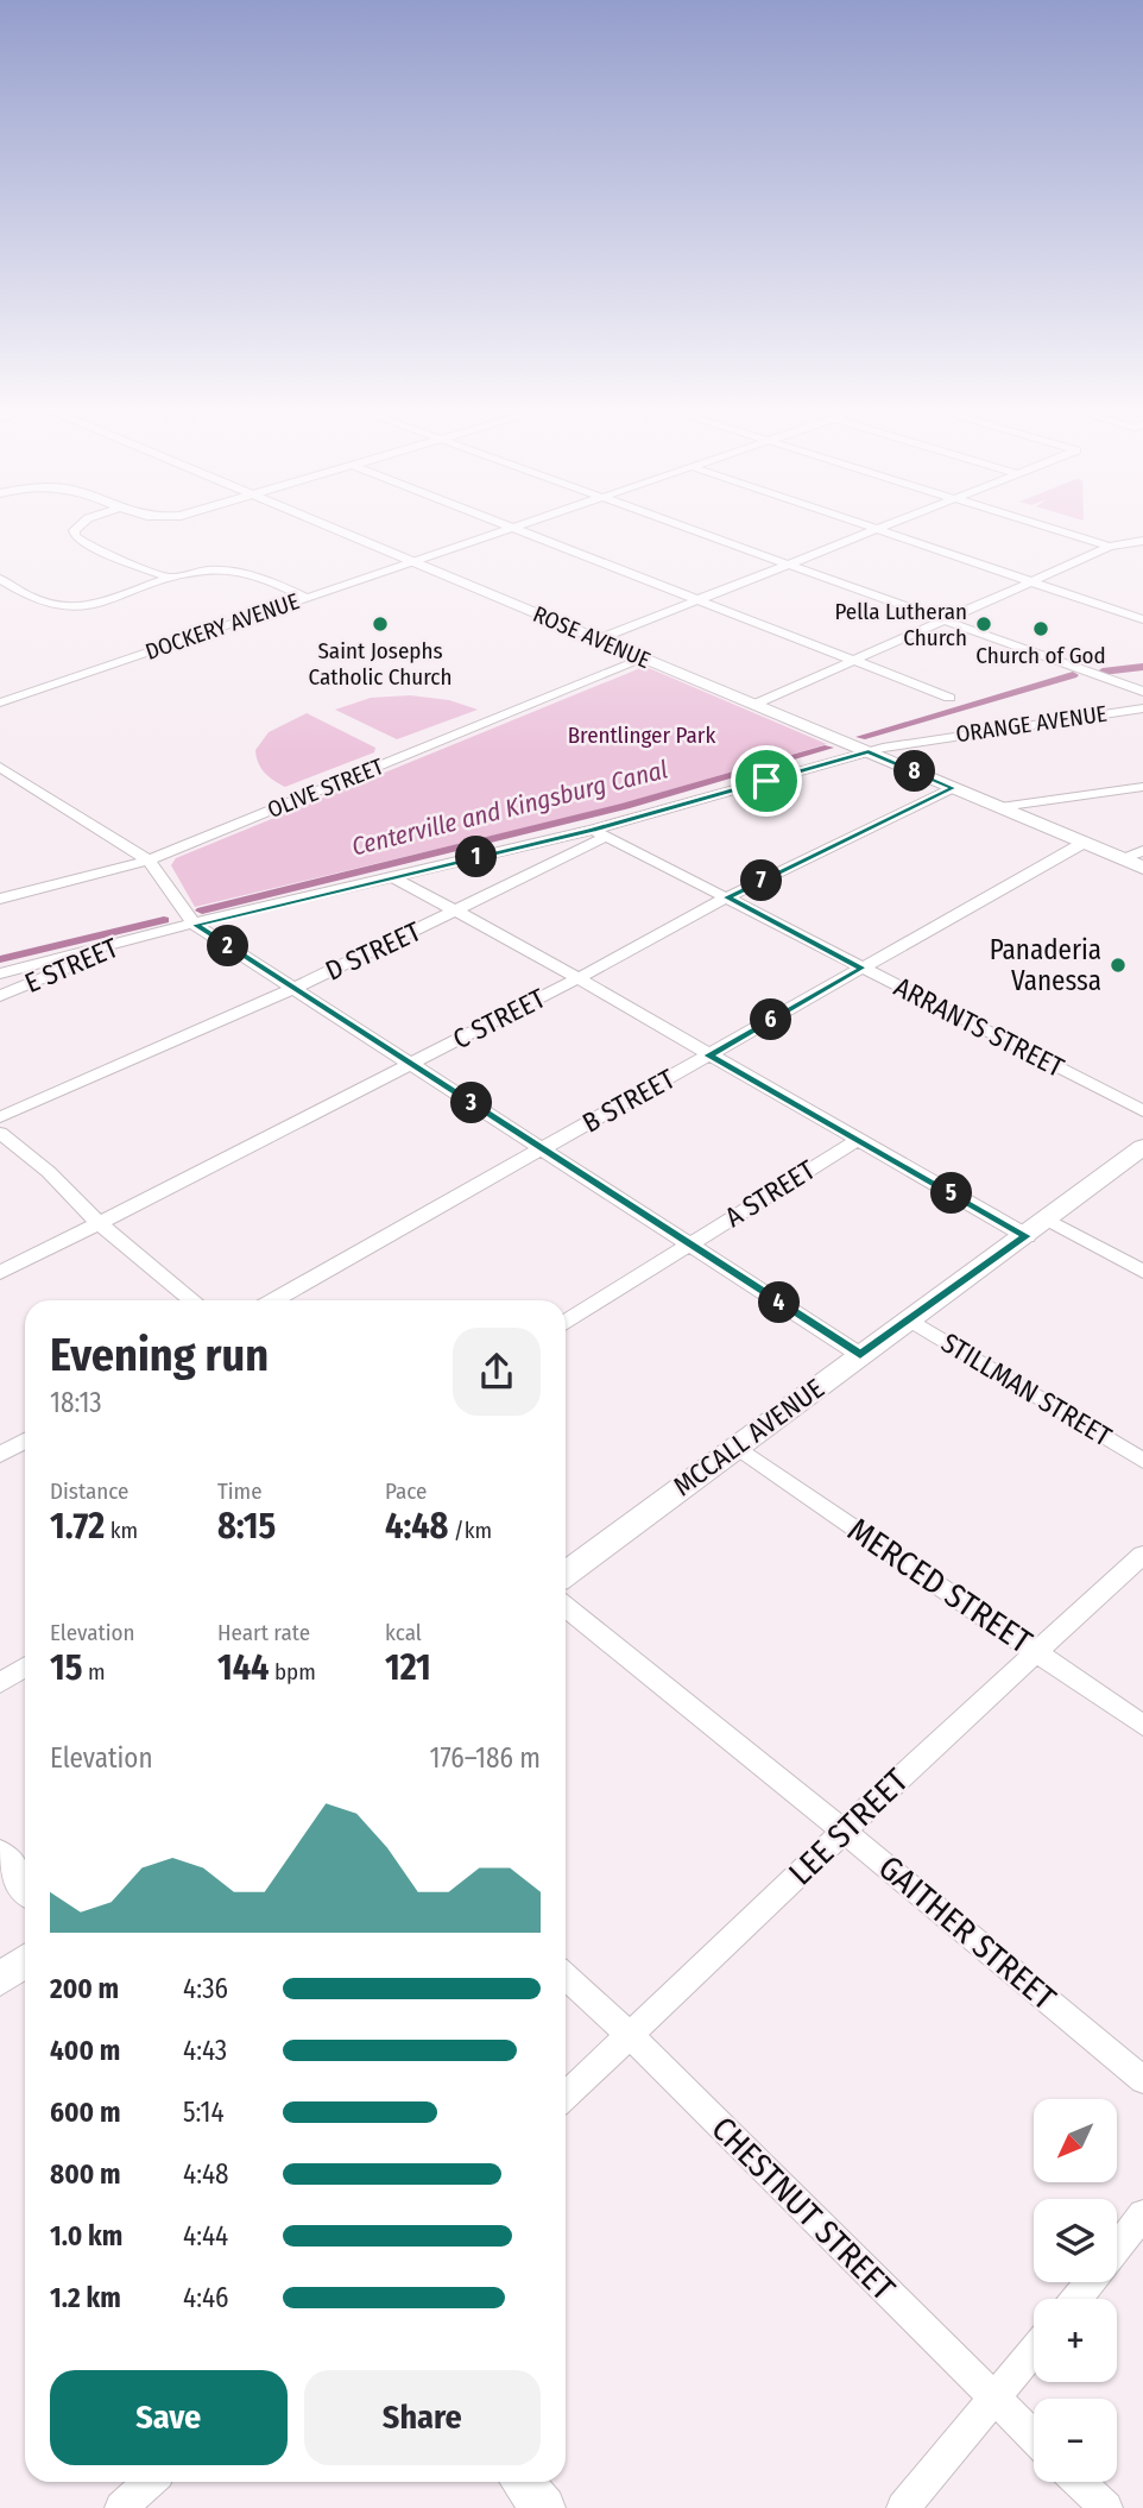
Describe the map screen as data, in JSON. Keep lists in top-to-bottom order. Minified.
{"streets":{"street":["DOCKERY AVENUE","ROSE AVENUE","ORANGE AVENUE","OLIVE STREET","D STREET","E STREET","C STREET","ARRANTS STREET","B STREET","A STREET","STILLMAN STREET","MCCALL AVENUE","MERCED STREET","LEE STREET","GAITHER STREET","CHESTNUT STREET"]},"crossings":[["DOCKERY AVENUE","ROSE AVENUE"],["ROSE AVENUE","ORANGE AVENUE"],["ROSE AVENUE","OLIVE STREET"],["ROSE AVENUE","C STREET"],["ROSE AVENUE","B STREET"],["ORANGE AVENUE","D STREET"],["ORANGE AVENUE","E STREET"],["ORANGE AVENUE","ARRANTS STREET"],["D STREET","ARRANTS STREET"],["C STREET","ARRANTS STREET"],["ARRANTS STREET","B STREET"],["STILLMAN STREET","MCCALL AVENUE"],["MCCALL AVENUE","MERCED STREET"],["MERCED STREET","LEE STREET"],["LEE STREET","GAITHER STREET"],["LEE STREET","CHESTNUT STREET"]],"water":["Centerville and Kingsburg Canal"],"parks":["Brentlinger Park"],"places":["Saint Josephs Catholic Church","Pella Lutheran Church","Church of God","Panaderia Vanessa"],"north":"bottom left","page":{"pins":["8","1","7","2","6","3","5","4"],"heading":["Evening run","18:13"],"stats":[["Distance","1.72 km"],["Time","8:15"],["Pace","4:48 /km"],["Elevation","15 m"],["Heart rate","144 bpm"],["kcal","121"]],"chart":["Elevation","176–186 m"],"list":[{"name":"200 m","note":"4:36"},{"name":"400 m","note":"4:43"},{"name":"600 m","note":"5:14"},{"name":"800 m","note":"4:48"},{"name":"1.0 km","note":"4:44"},{"name":"1.2 km","note":"4:46"}],"map_buttons":["+","−"],"buttons":["Save","Share"]}}
